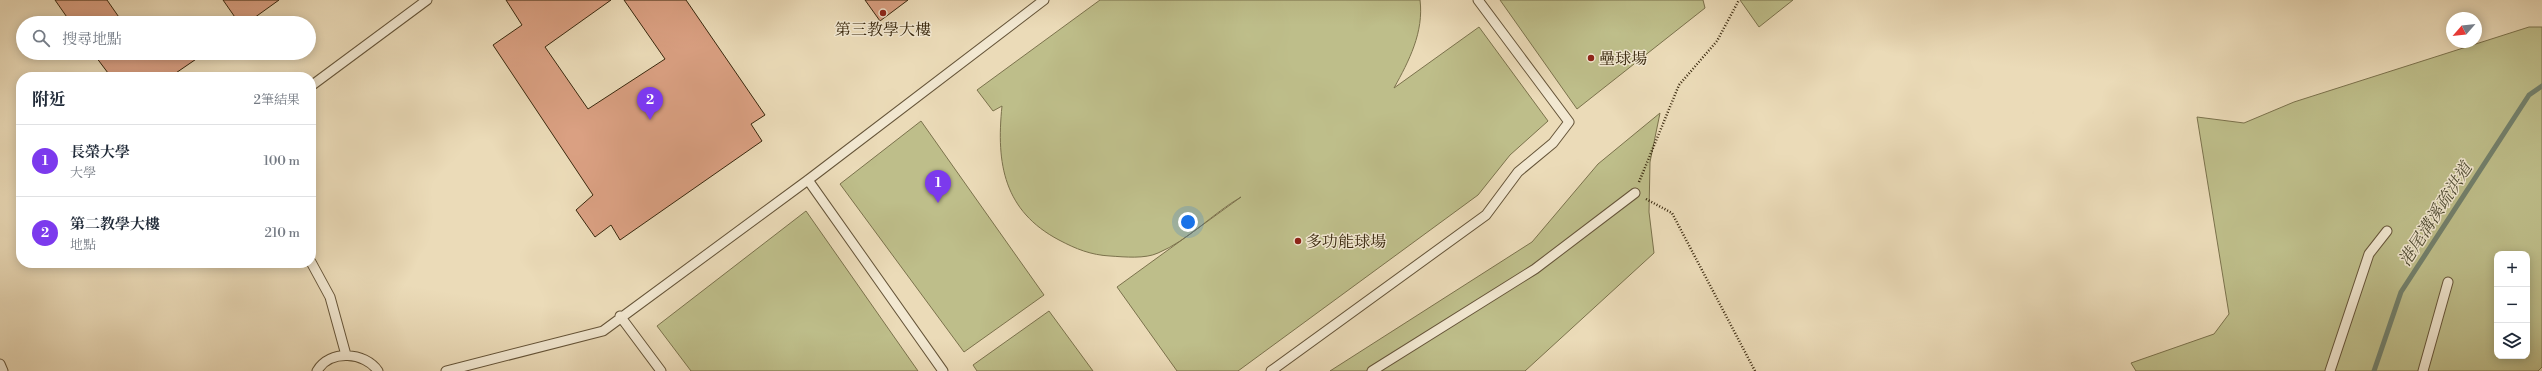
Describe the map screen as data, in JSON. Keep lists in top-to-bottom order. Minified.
{"water":["港尾溝溪疏洪道"],"places":["第三教學大樓","壘球場","多功能球場"],"north":"bottom left","page":{"search":"搜尋地點","heading":["附近","2筆結果"],"pins":["2","1"],"list":[{"mark":"1","name":"長榮大學","note":"大學","value":"100 m"},{"mark":"2","name":"第二教學大樓","note":"地點","value":"210 m"}],"map_buttons":["+","−"]}}
